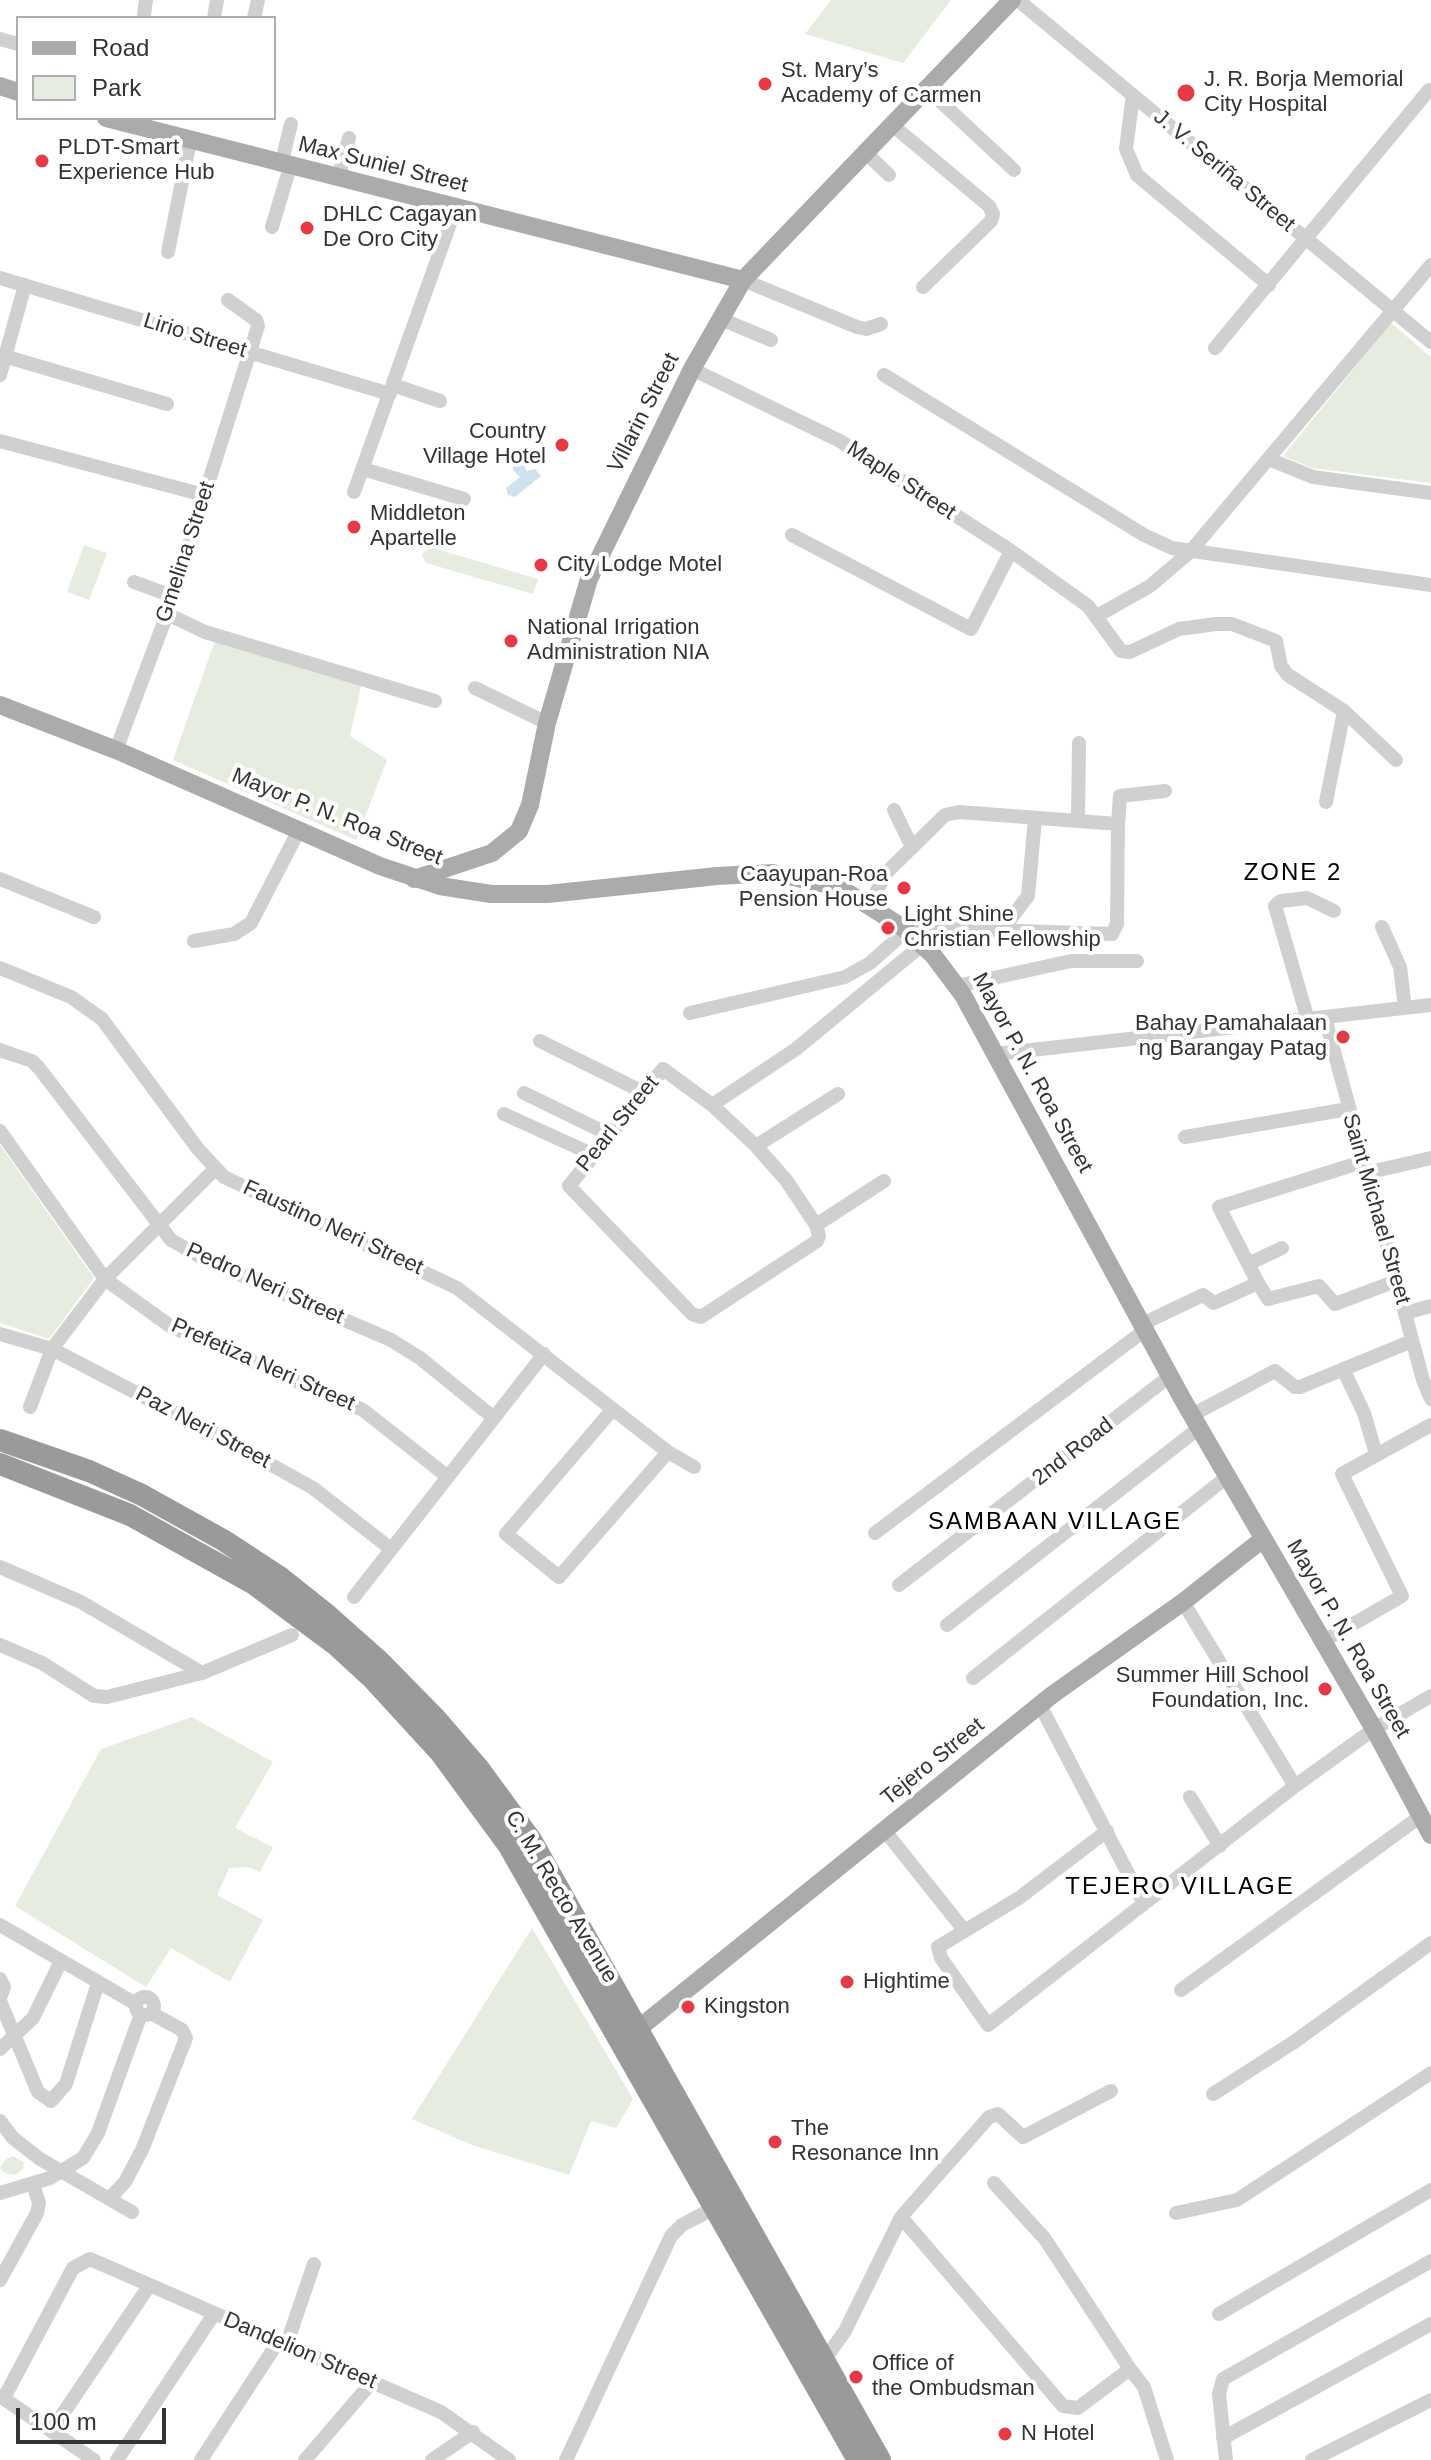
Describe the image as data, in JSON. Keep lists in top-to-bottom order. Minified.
{"streets":{"highway":["C. M. Recto Avenue"],"main road":["Max Suniel Street","Villarin Street","Mayor P. N. Roa Street","Tejero Street"],"street":["J. V. Seriña Street","Lirio Street","Maple Street","Gmelina Street","Pearl Street","Saint Michael Street","Faustino Neri Street","Pedro Neri Street","Prefetiza Neri Street","Paz Neri Street","2nd Road","Dandelion Street"]},"crossings":[["Max Suniel Street","Villarin Street"],["Lirio Street","Gmelina Street"],["Villarin Street","Maple Street"],["Villarin Street","Mayor P. N. Roa Street"],["Gmelina Street","Mayor P. N. Roa Street"],["Mayor P. N. Roa Street","2nd Road"],["Mayor P. N. Roa Street","Tejero Street"],["Tejero Street","C. M. Recto Avenue"]],"districts":["ZONE 2","SAMBAAN VILLAGE","TEJERO VILLAGE"],"places":["St. Mary’s Academy of Carmen","J. R. Borja Memorial City Hospital","PLDT-Smart Experience Hub","DHLC Cagayan De Oro City","Country Village Hotel","Middleton Apartelle","City Lodge Motel","National Irrigation Administration NIA","Caayupan-Roa Pension House","Light Shine Christian Fellowship","Bahay Pamahalaan ng Barangay Patag","Summer Hill School Foundation, Inc.","Hightime","Kingston","The Resonance Inn","Office of the Ombudsman","N Hotel"],"legend":["Road","Park"],"scale_bar":"100 m"}
